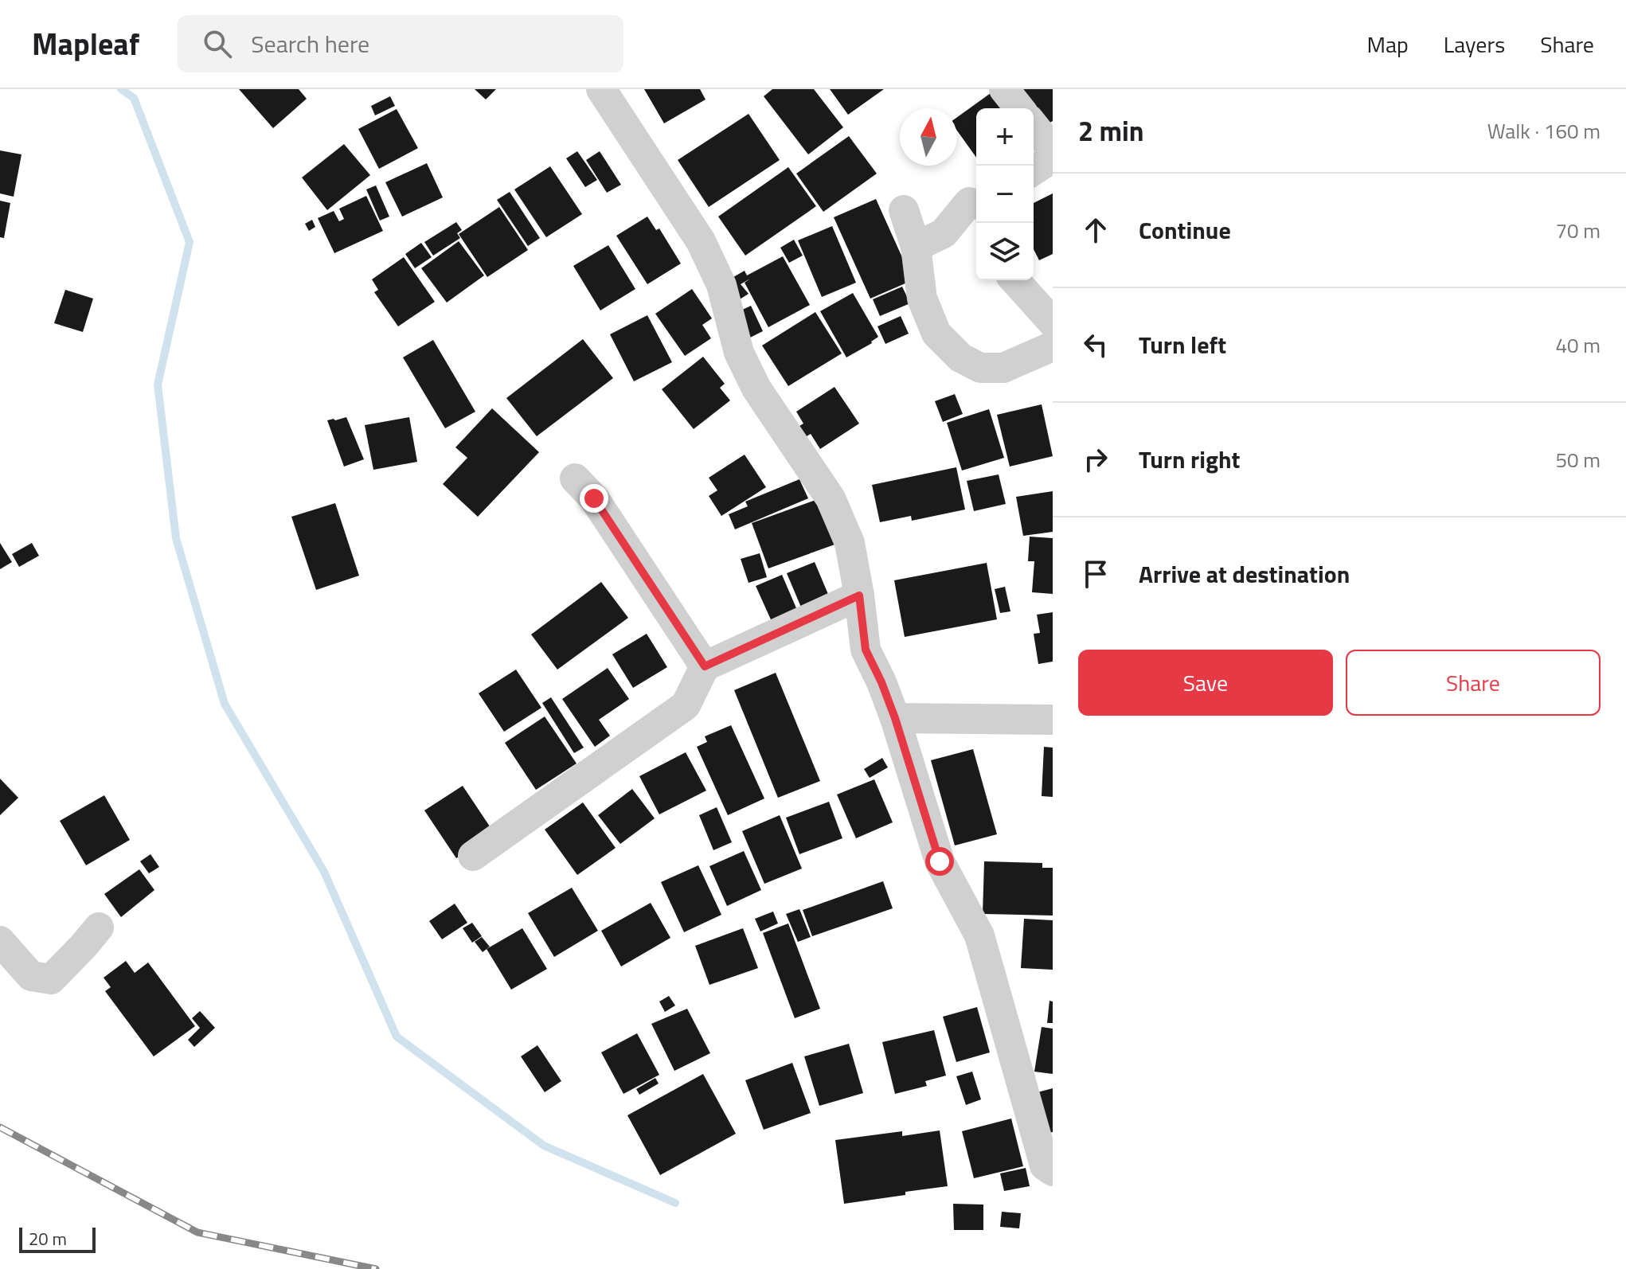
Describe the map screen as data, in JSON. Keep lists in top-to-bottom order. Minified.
{"scale_bar":"20 m","north":"top","page":{"header":"Mapleaf","search":"Search here","nav":["Map","Layers","Share"],"heading":["2 min","Walk · 160 m"],"map_buttons":["+","−"],"list":[["Continue","70 m"],["Turn left","40 m"],["Turn right","50 m"],"Arrive at destination"],"buttons":["Save","Share"],"scale":"20 m"}}
